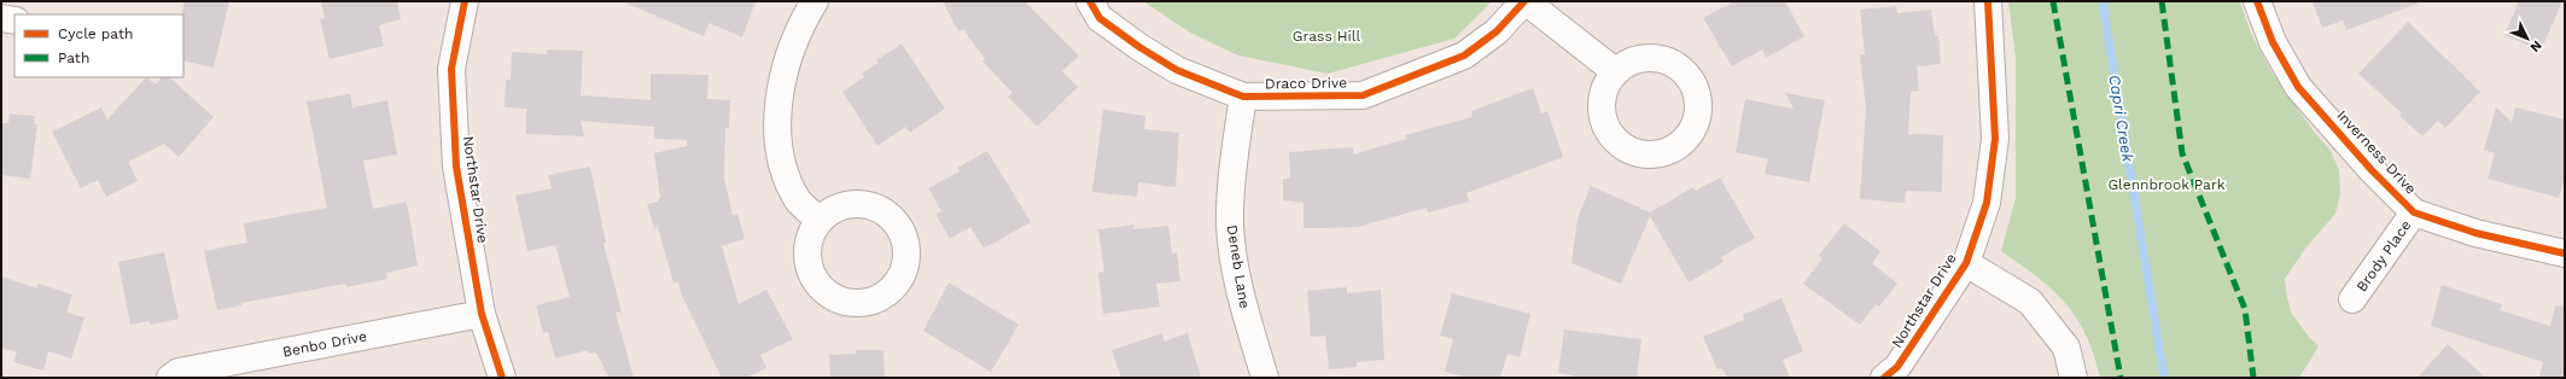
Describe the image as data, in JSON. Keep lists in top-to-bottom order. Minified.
{"streets":{"street":["Draco Drive","Inverness Drive","Northstar Drive","Brody Place","Deneb Lane","Benbo Drive"]},"crossings":[["Draco Drive","Deneb Lane"],["Inverness Drive","Brody Place"],["Northstar Drive","Benbo Drive"]],"water":["Capri Creek"],"parks":["Grass Hill","Glennbrook Park"],"legend":["Cycle path","Path"],"north":"bottom right"}
